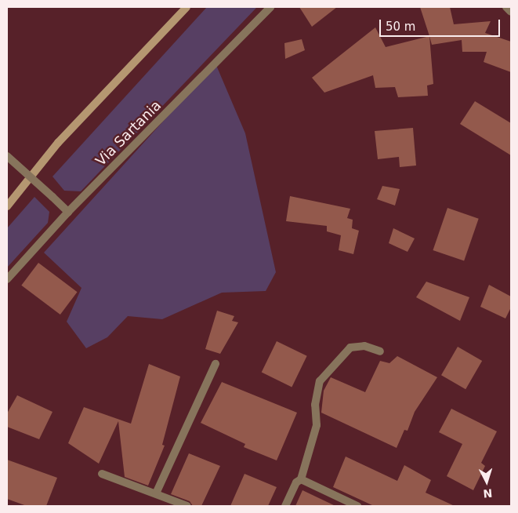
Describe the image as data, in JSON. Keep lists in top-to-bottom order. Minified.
{"streets":{"street":["Via Sartania"]},"scale_bar":"50 m","north":"bottom"}
